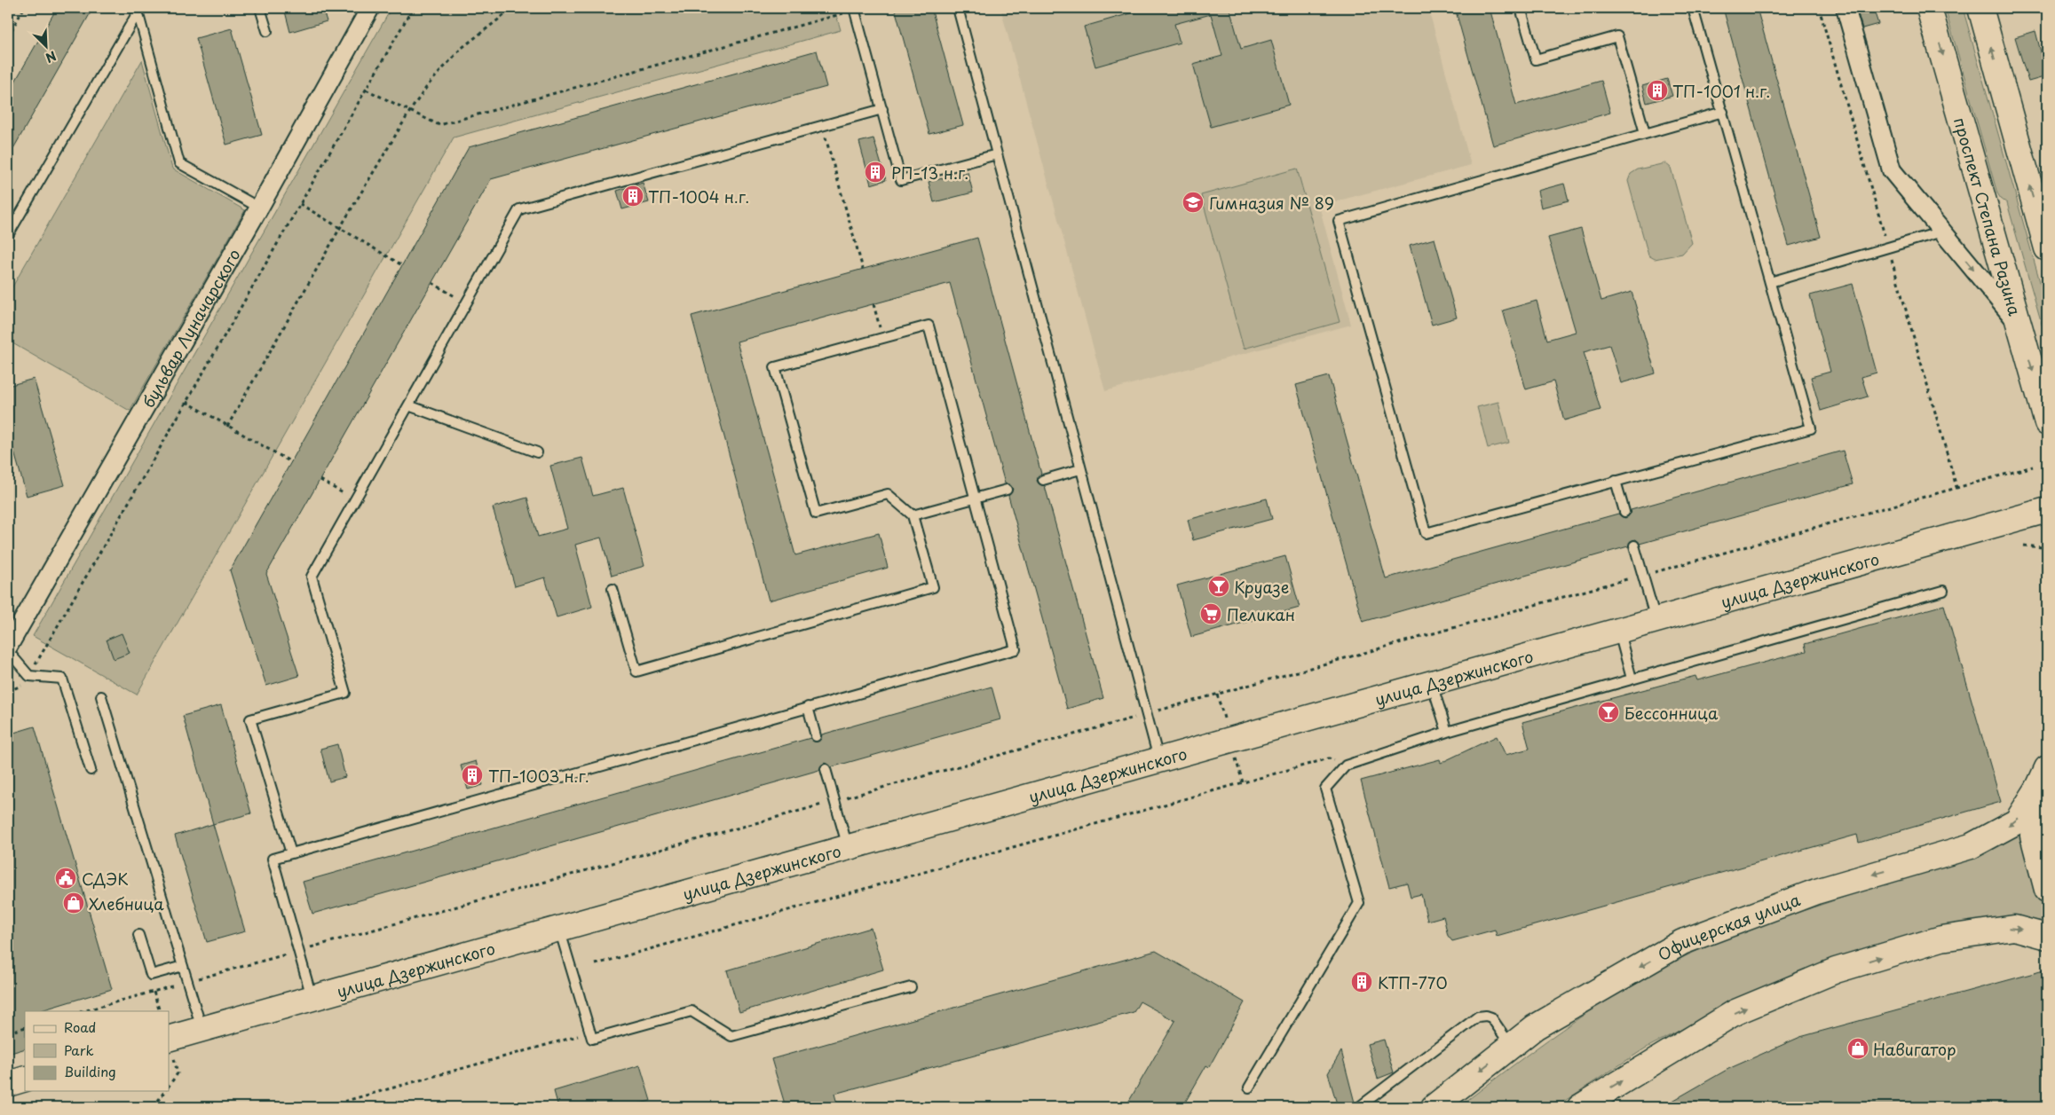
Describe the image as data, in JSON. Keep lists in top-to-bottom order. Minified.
{"streets":{"main road":["проспект Степана Разина","улица Дзержинского","Офицерская улица"],"street":["бульвар Луначарского"]},"places":{"building":["ТП-1001 н.г.","РП-13 н.г.","ТП-1004 н.г.","ТП-1003 н.г.","КТП-770"],"school or university":["Гимназия № 89"],"bar":["Круазе","Бессонница"],"supermarket":["Пеликан"],"public building":["СДЭК"],"shop":["Хлебница","Навигатор"]},"legend":["Road","Park","Building"],"north":"bottom right"}
